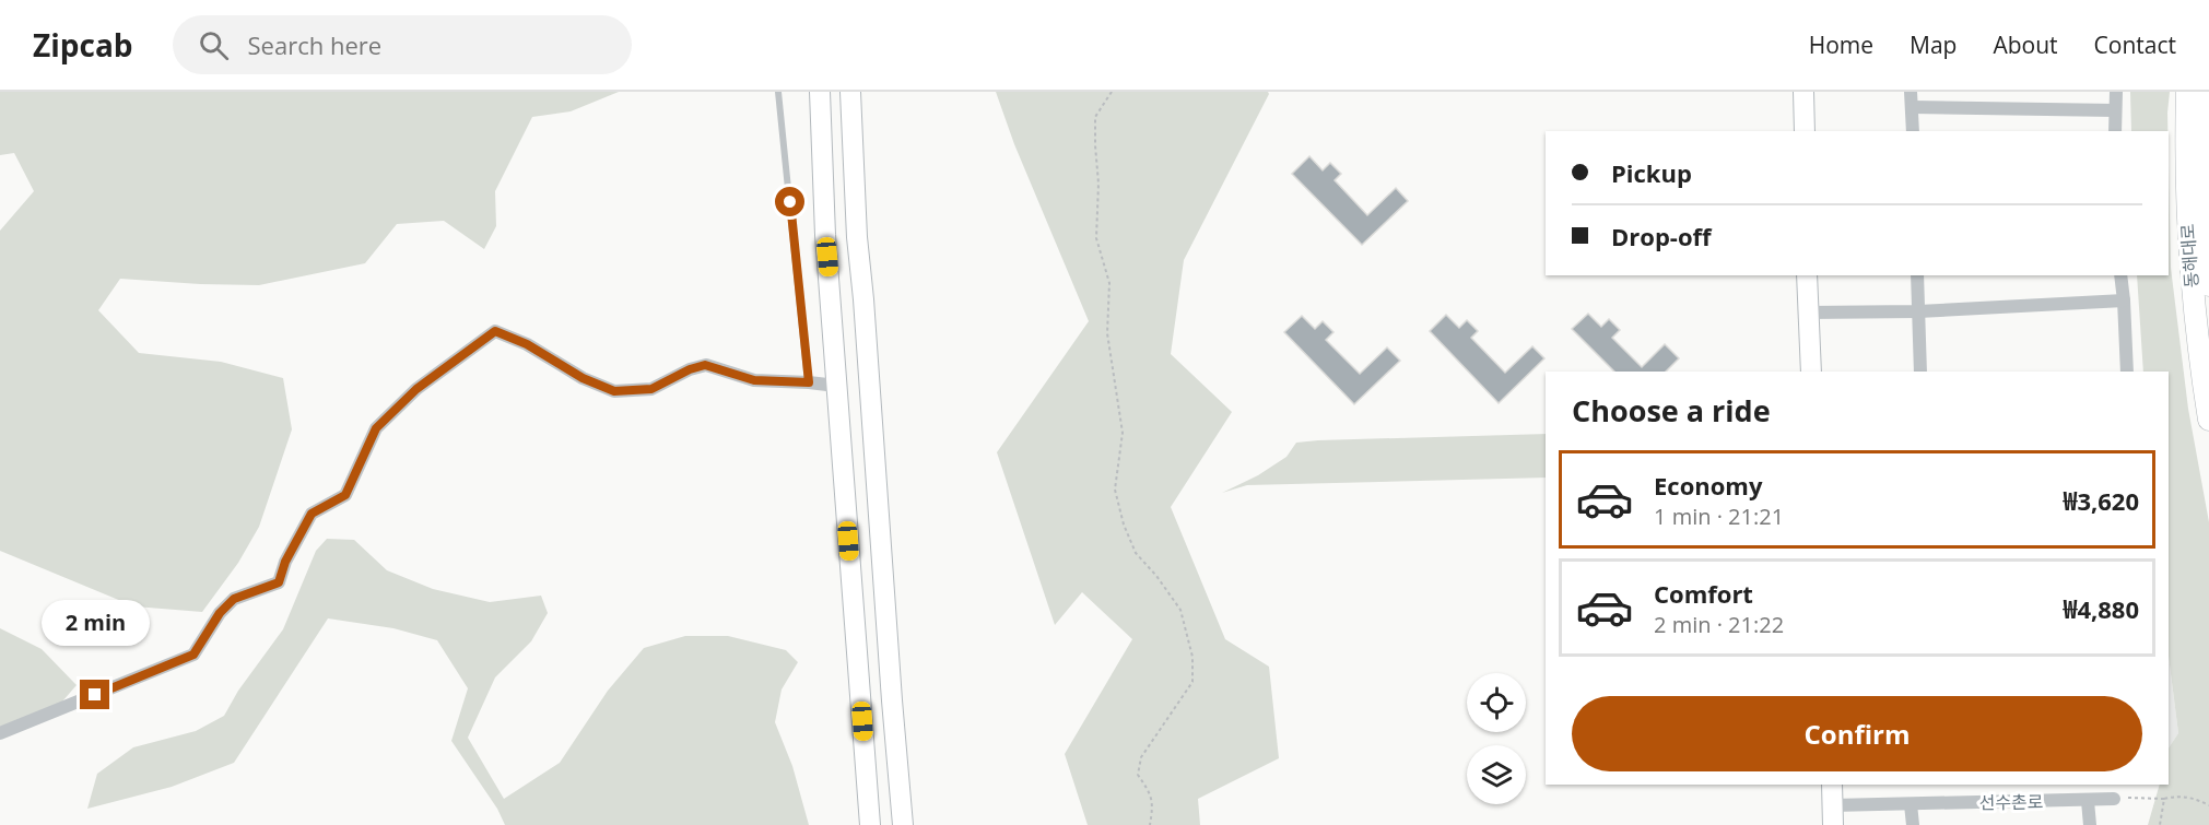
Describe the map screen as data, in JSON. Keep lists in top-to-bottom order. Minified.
{"streets":{"main road":["동해대로"],"street":["선수촌로"]},"page":{"header":"Zipcab","search":"Search here","nav":["Home","Map","About","Contact"],"banner":["Pickup","Drop-off"],"heading":"Choose a ride","list":[{"name":"Economy","note":"1 min · 21:21","value":"₩3,620"},{"name":"Comfort","note":"2 min · 21:22","value":"₩4,880"}],"bubble":"2 min","buttons":"Confirm"}}
